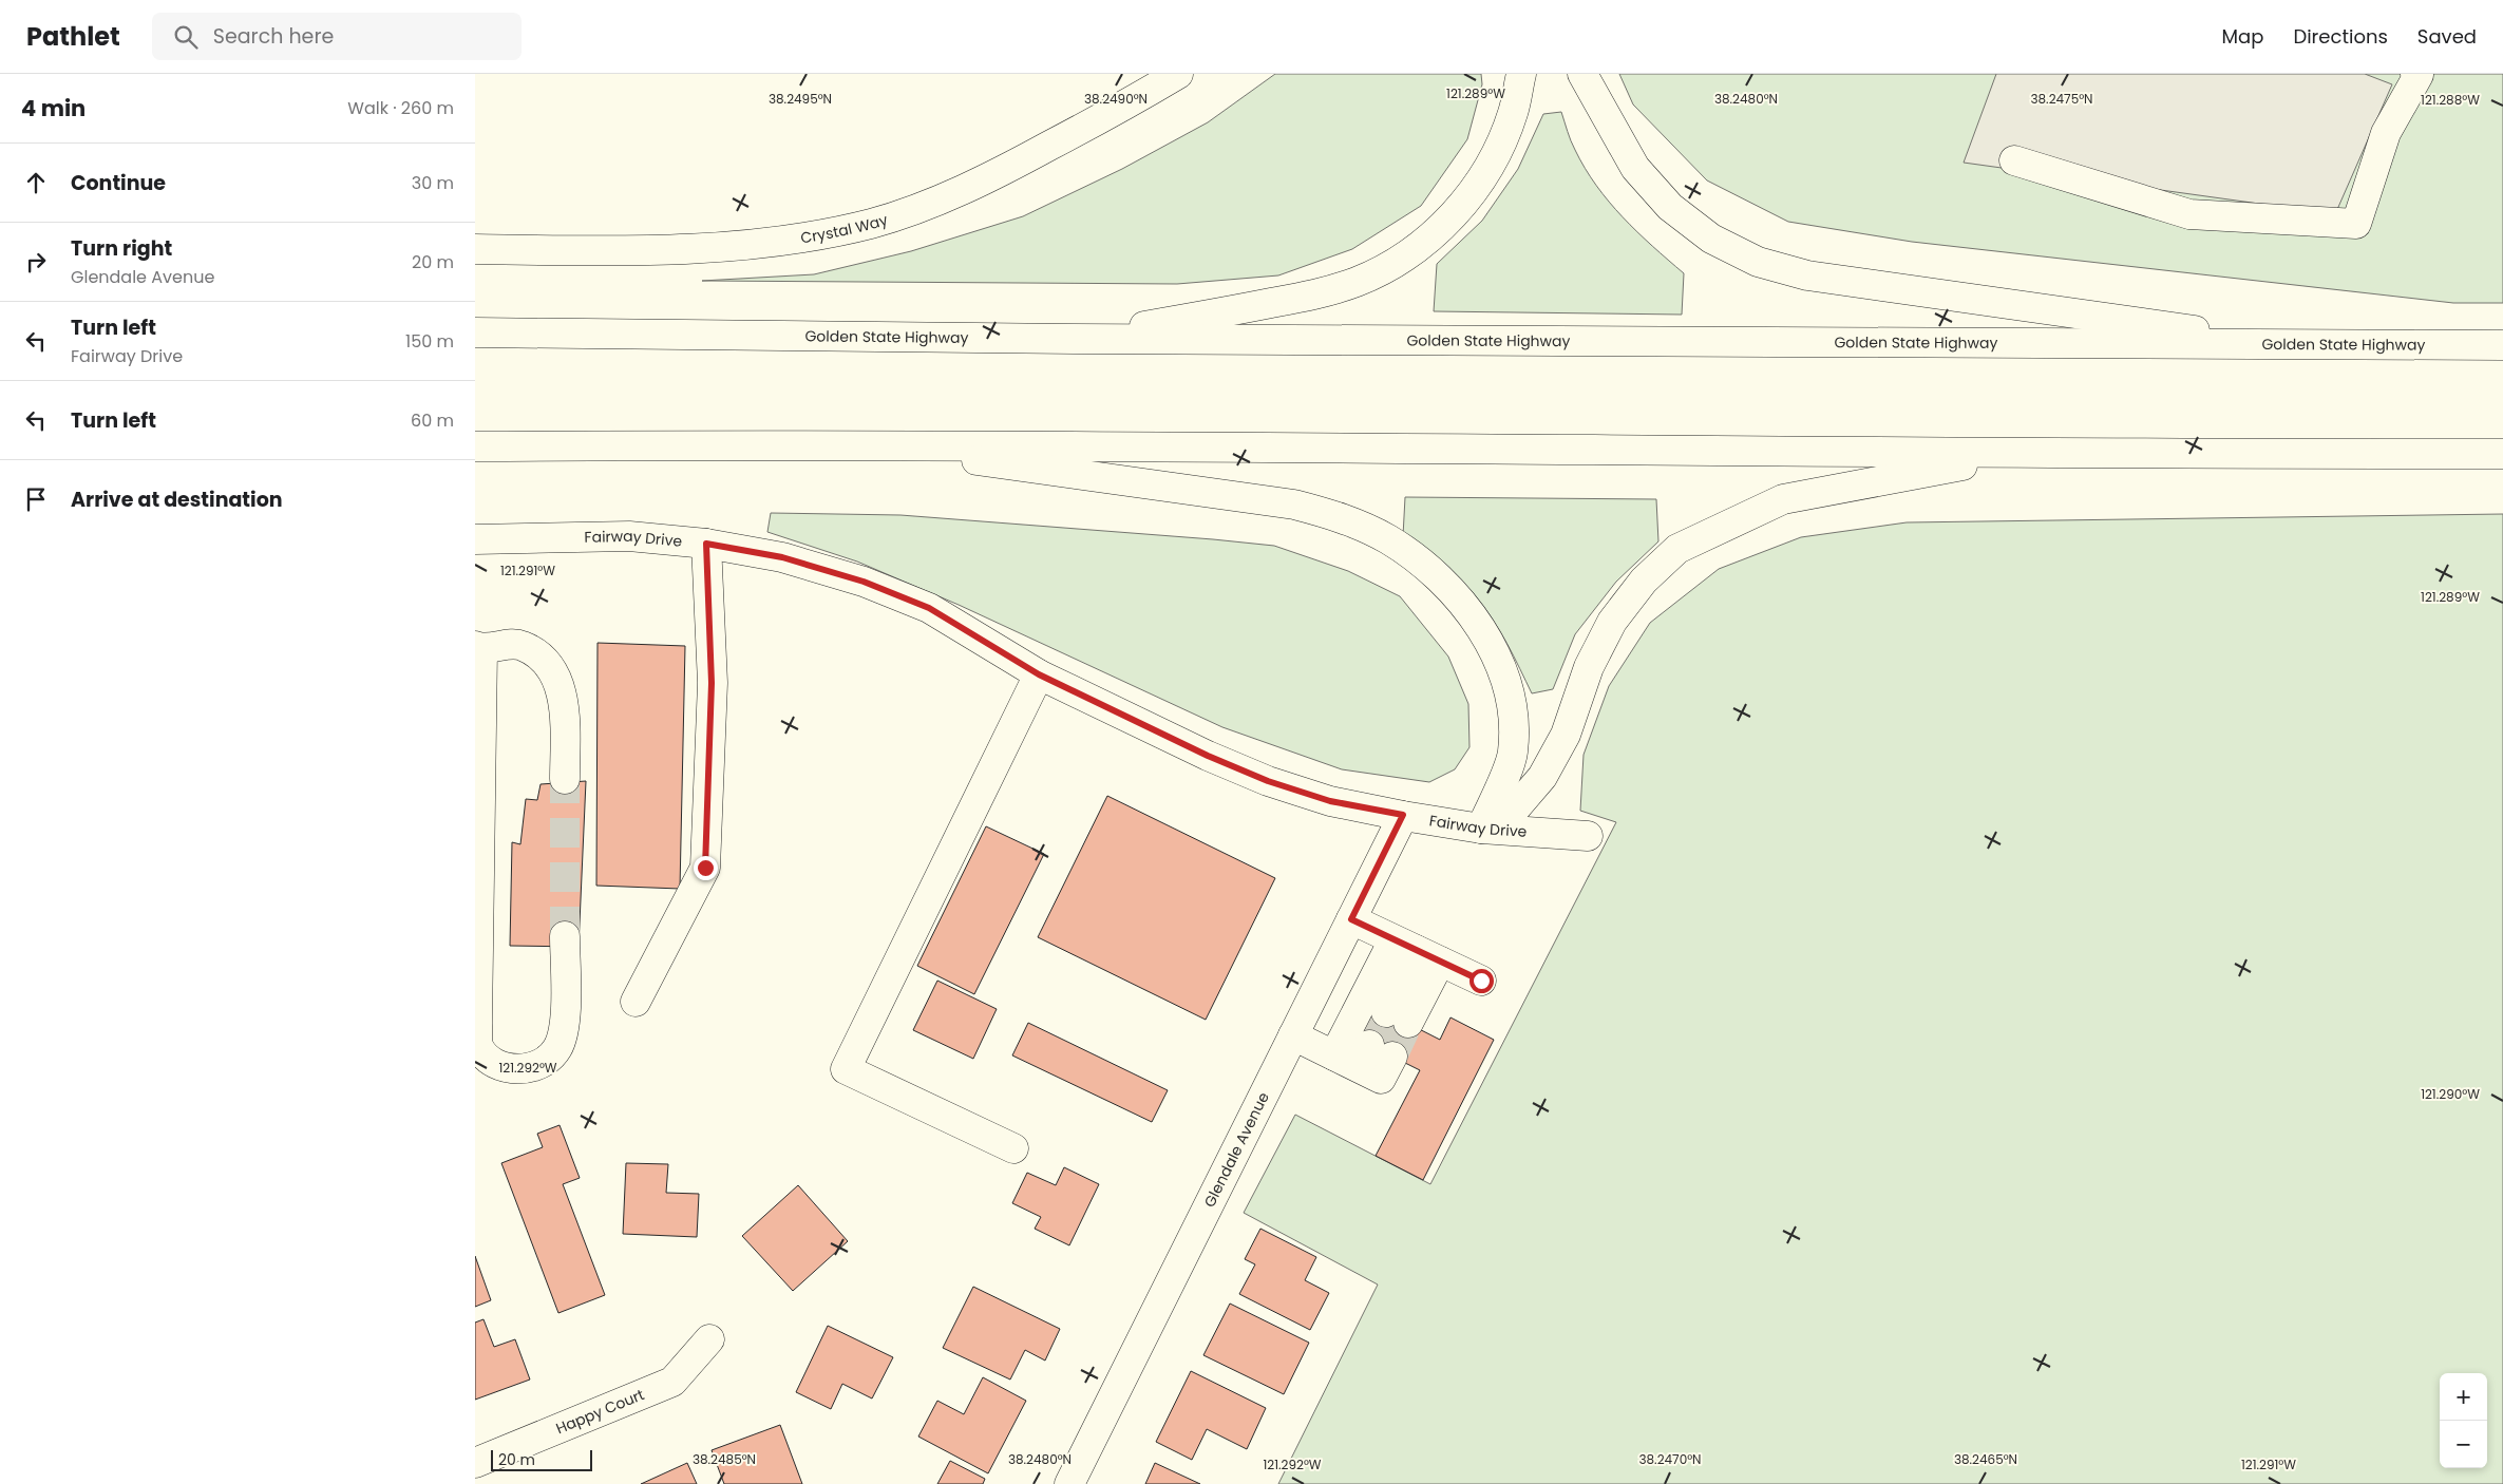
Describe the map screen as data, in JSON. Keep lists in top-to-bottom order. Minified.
{"streets":{"main road":["Crystal Way","Golden State Highway","Fairway Drive","Glendale Avenue","Happy Court"]},"crossings":[["Fairway Drive","Glendale Avenue"]],"scale_bar":"20 m","page":{"header":"Pathlet","search":"Search here","nav":["Map","Directions","Saved"],"heading":["4 min","Walk · 260 m"],"list":[["Continue","30 m"],["Turn right","Glendale Avenue","20 m"],["Turn left","Fairway Drive","150 m"],["Turn left","60 m"],"Arrive at destination"],"map_buttons":["+","−"],"scale":"20 m"},"coordinates":["121.289°W","38.2495°N","38.2490°N","38.2480°N","38.2475°N","121.288°W","121.291°W","121.292°W","121.290°W","38.2485°N","38.2470°N","38.2465°N"]}
